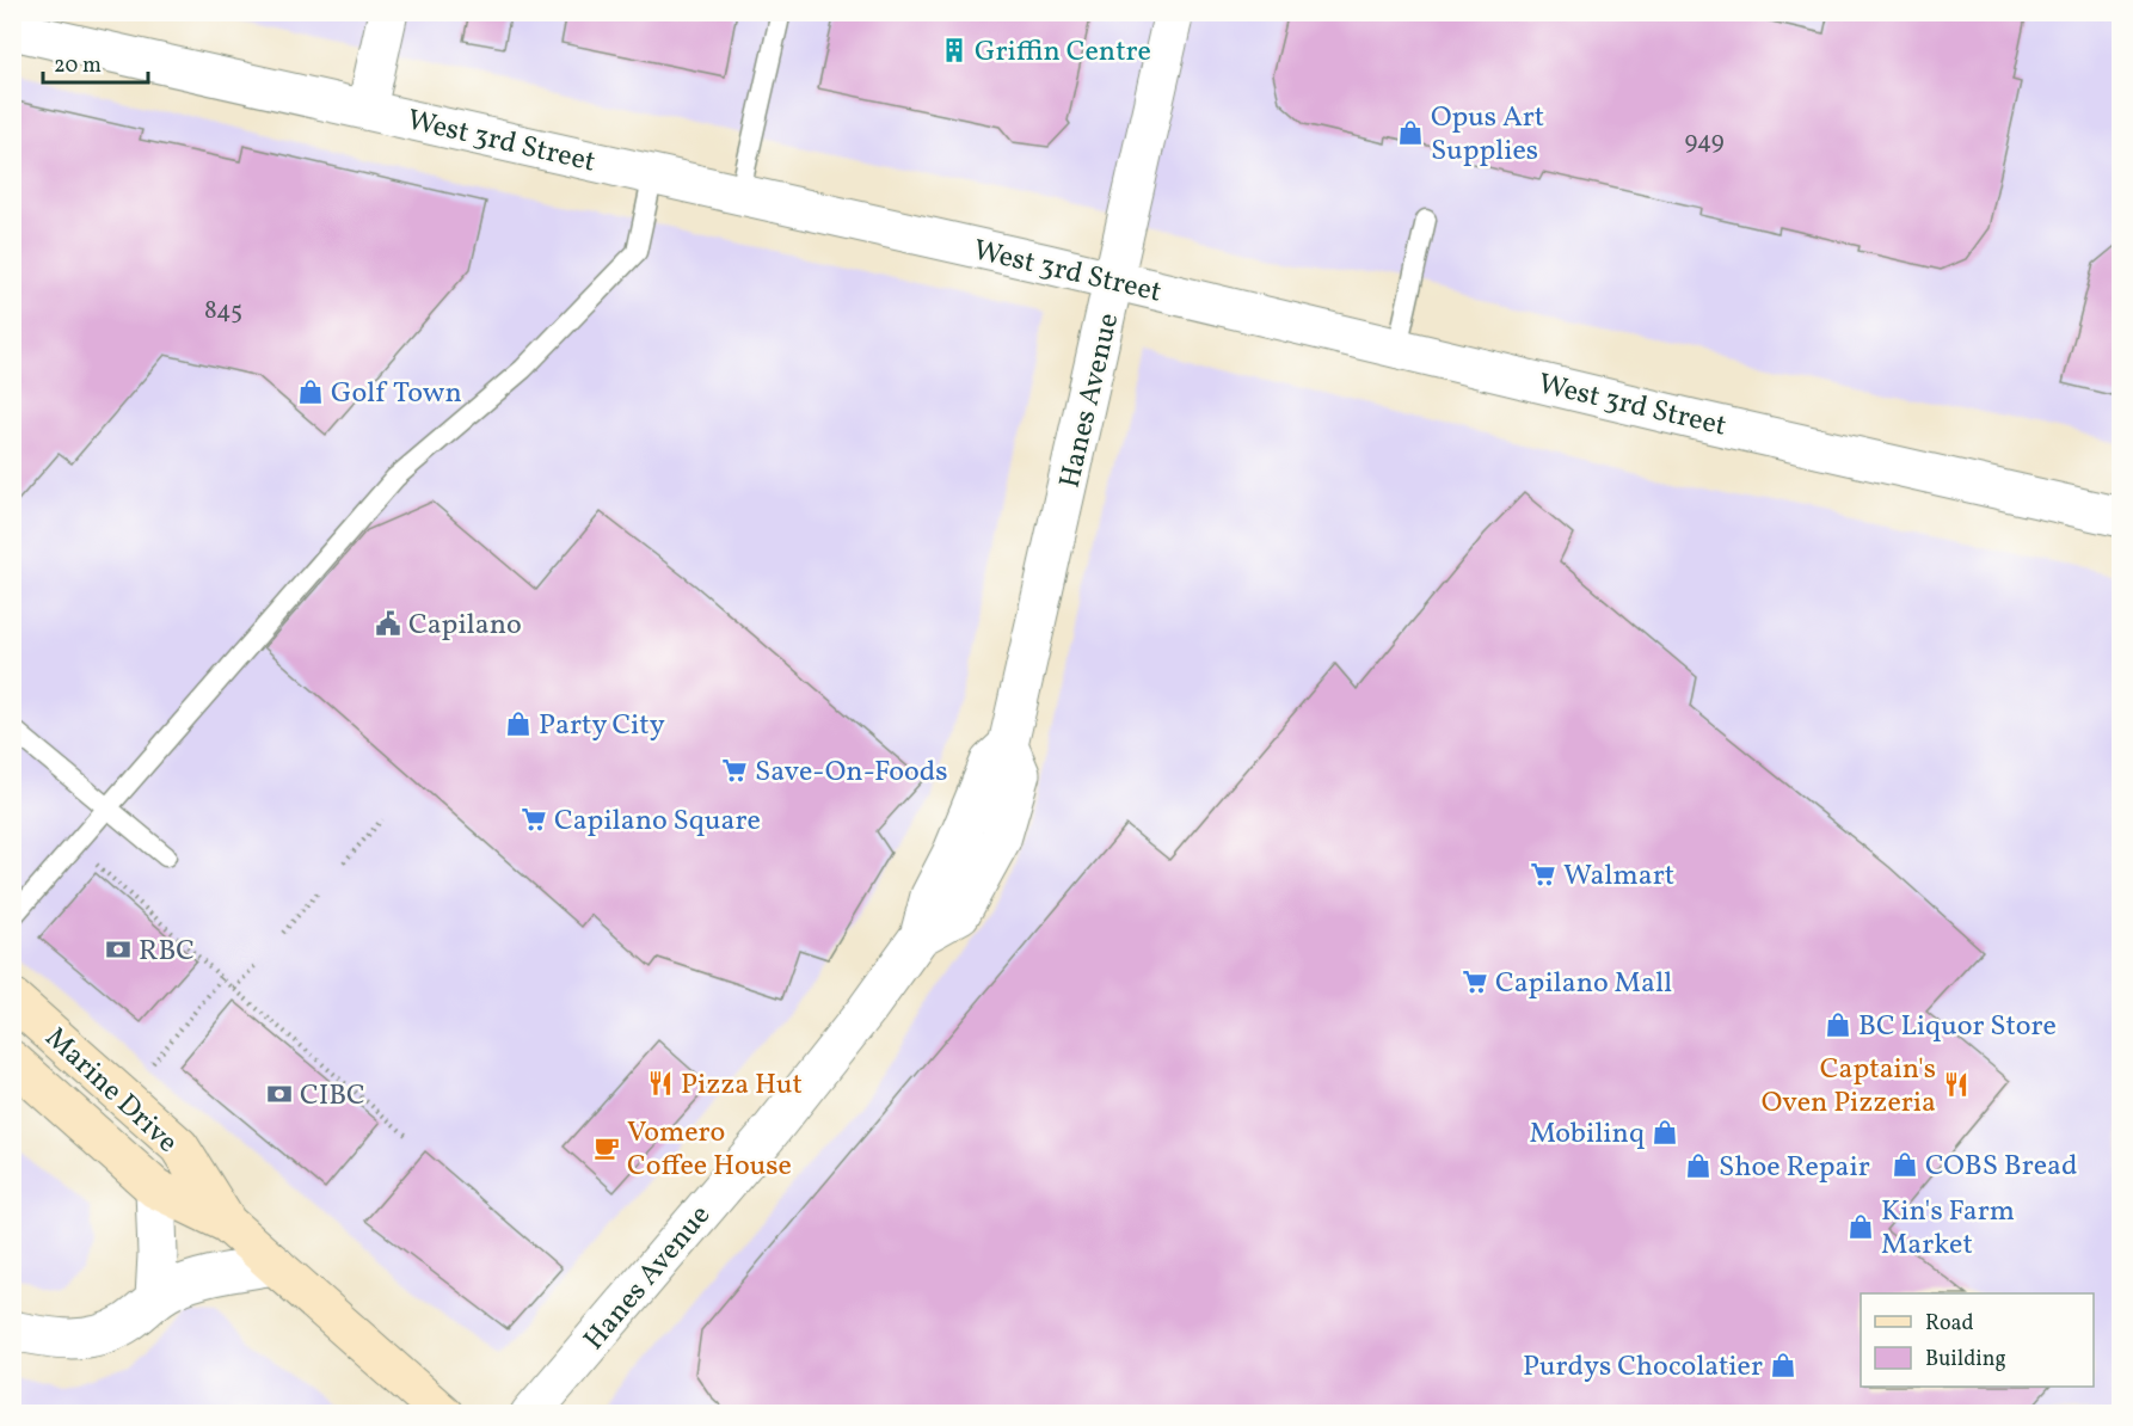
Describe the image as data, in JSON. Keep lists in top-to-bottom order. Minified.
{"streets":{"main road":["Marine Drive"],"street":["West 3rd Street","Hanes Avenue"]},"crossings":[["West 3rd Street","Hanes Avenue"]],"places":{"building":["Griffin Centre"],"shop":["Opus Art Supplies","Golf Town","Party City","BC Liquor Store","Mobilinq","COBS Bread","Shoe Repair","Kin's Farm Market","Purdys Chocolatier"],"public building":["Capilano"],"supermarket":["Save-On-Foods","Capilano Square","Walmart","Capilano Mall"],"bank":["RBC","CIBC"],"restaurant":["Pizza Hut","Captain's Oven Pizzeria"],"cafe":["Vomero Coffee House"]},"house_numbers":["949","845"],"legend":["Road","Building"],"scale_bar":"20 m"}
